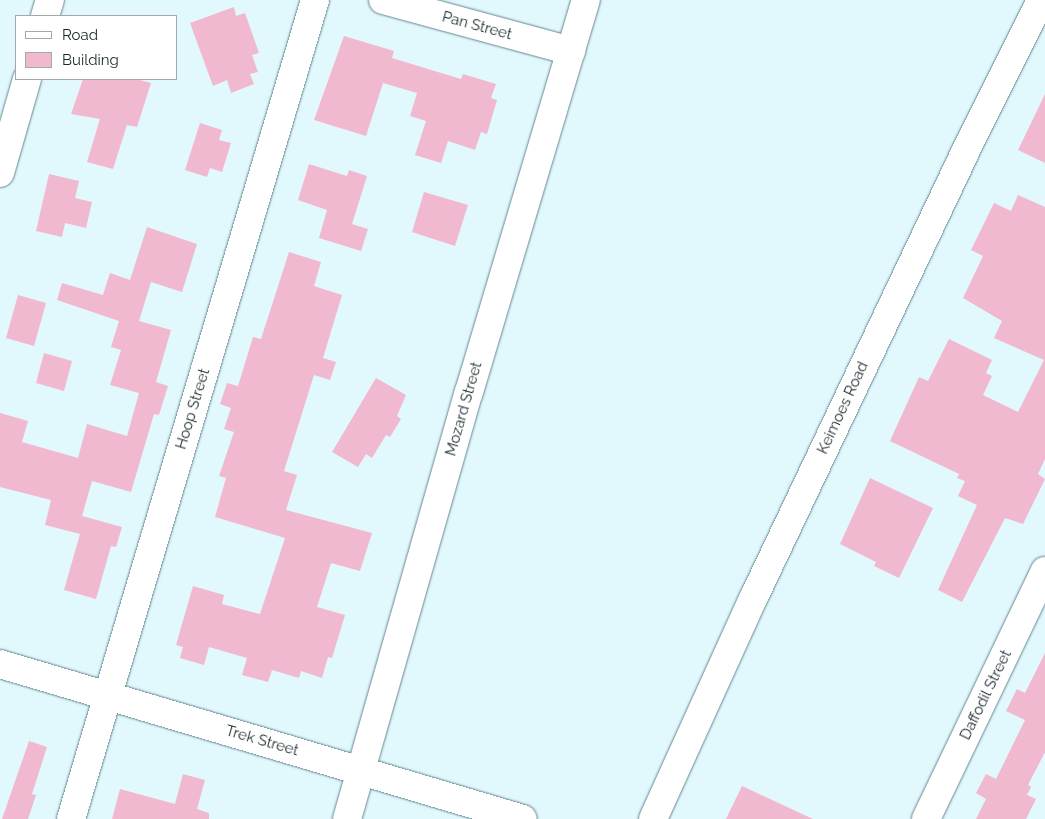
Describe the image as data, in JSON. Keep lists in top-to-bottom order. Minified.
{"streets":{"street":["Pan Street","Keimoes Road","Hoop Street","Mozard Street","Daffodil Street","Trek Street"]},"crossings":[["Pan Street","Mozard Street"],["Hoop Street","Trek Street"],["Mozard Street","Trek Street"]],"legend":["Road","Building"]}
